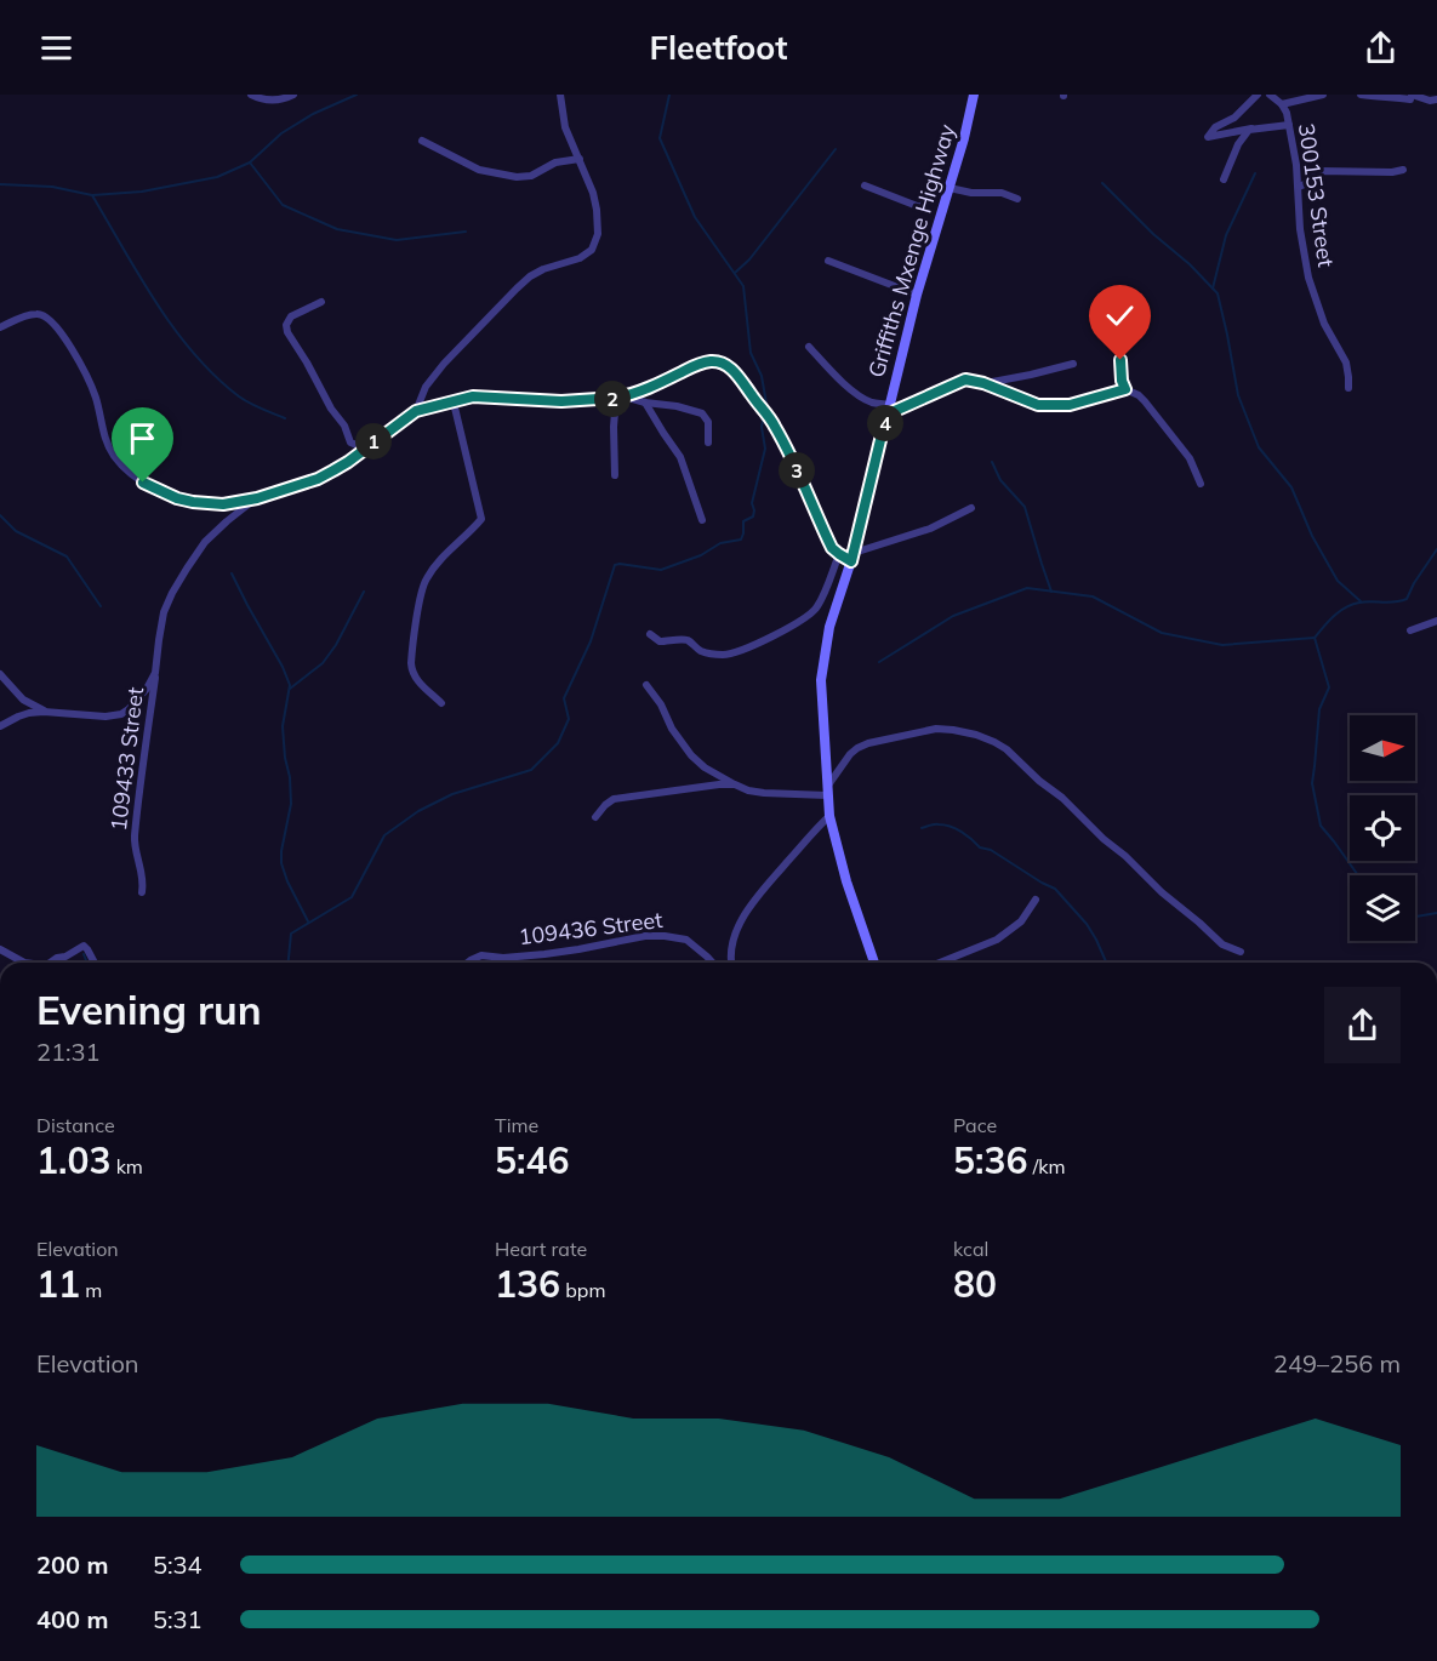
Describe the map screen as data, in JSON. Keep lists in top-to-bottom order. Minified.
{"streets":{"street":["300153 Street","Griffiths Mxenge Highway","109433 Street","109436 Street"]},"north":"right","page":{"header":"Fleetfoot","pins":["2","4","1","3"],"heading":["Evening run","21:31"],"stats":[["Distance","1.03 km"],["Time","5:46"],["Pace","5:36 /km"],["Elevation","11 m"],["Heart rate","136 bpm"],["kcal","80"]],"chart":["Elevation","249–256 m"],"list":[{"name":"200 m","note":"5:34"},{"name":"400 m","note":"5:31"}]}}
